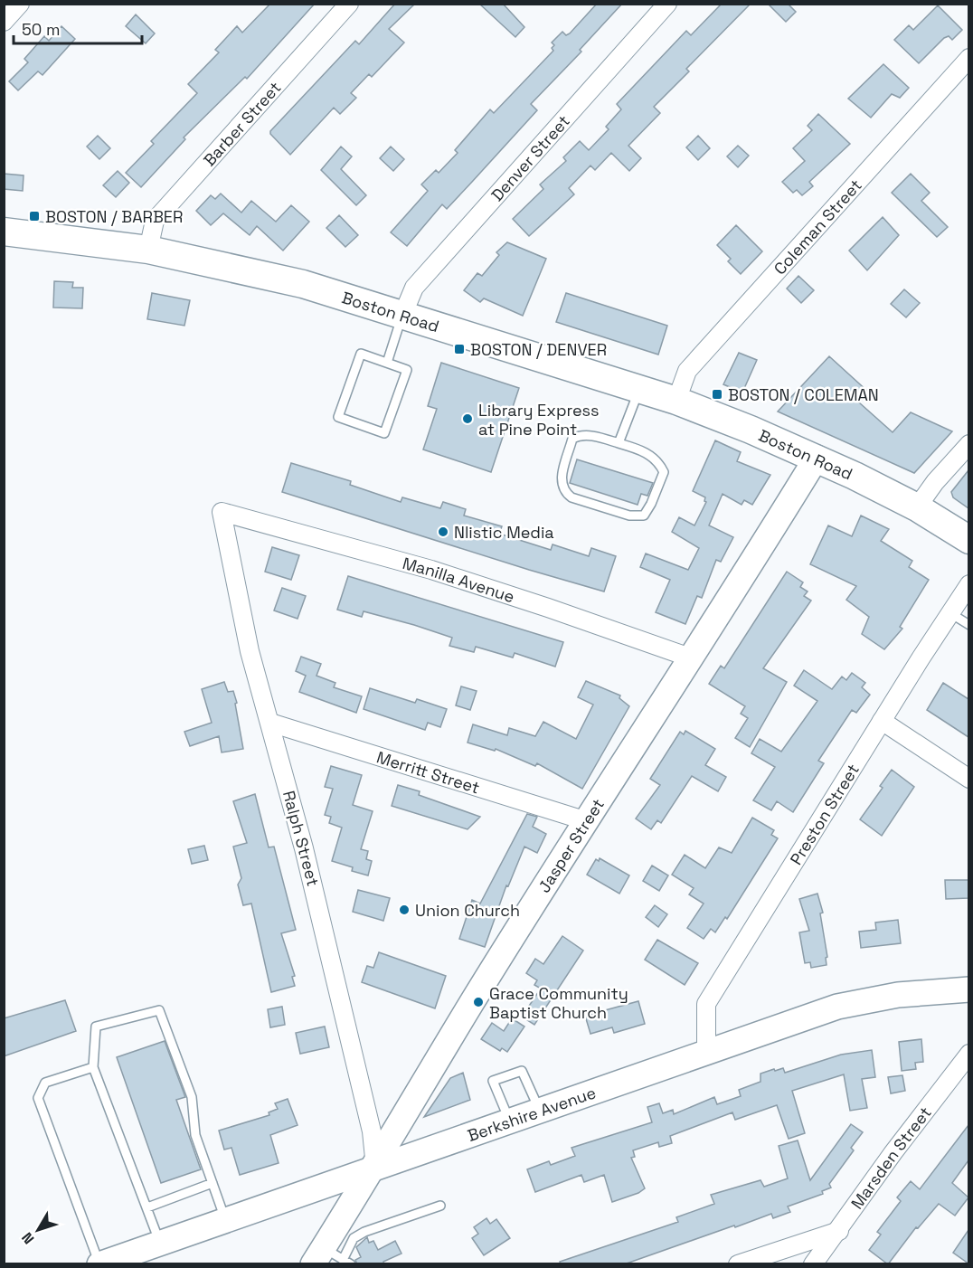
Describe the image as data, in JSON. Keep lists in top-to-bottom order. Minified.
{"streets":{"main road":["Boston Road","Jasper Street","Berkshire Avenue"],"street":["Barber Street","Denver Street","Coleman Street","Manilla Avenue","Merritt Street","Preston Street","Ralph Street","Marsden Street"]},"crossings":[["Barber Street","Boston Road"],["Denver Street","Boston Road"],["Coleman Street","Boston Road"],["Boston Road","Jasper Street"],["Manilla Avenue","Ralph Street"],["Manilla Avenue","Jasper Street"],["Merritt Street","Ralph Street"],["Merritt Street","Jasper Street"],["Preston Street","Berkshire Avenue"],["Ralph Street","Jasper Street"],["Ralph Street","Berkshire Avenue"],["Jasper Street","Berkshire Avenue"]],"places":{"transit":["BOSTON / BARBER","BOSTON / DENVER","BOSTON / COLEMAN"],"other":["Library Express at Pine Point","Nlistic Media","Union Church","Grace Community Baptist Church"]},"scale_bar":"50 m","north":"bottom left"}
